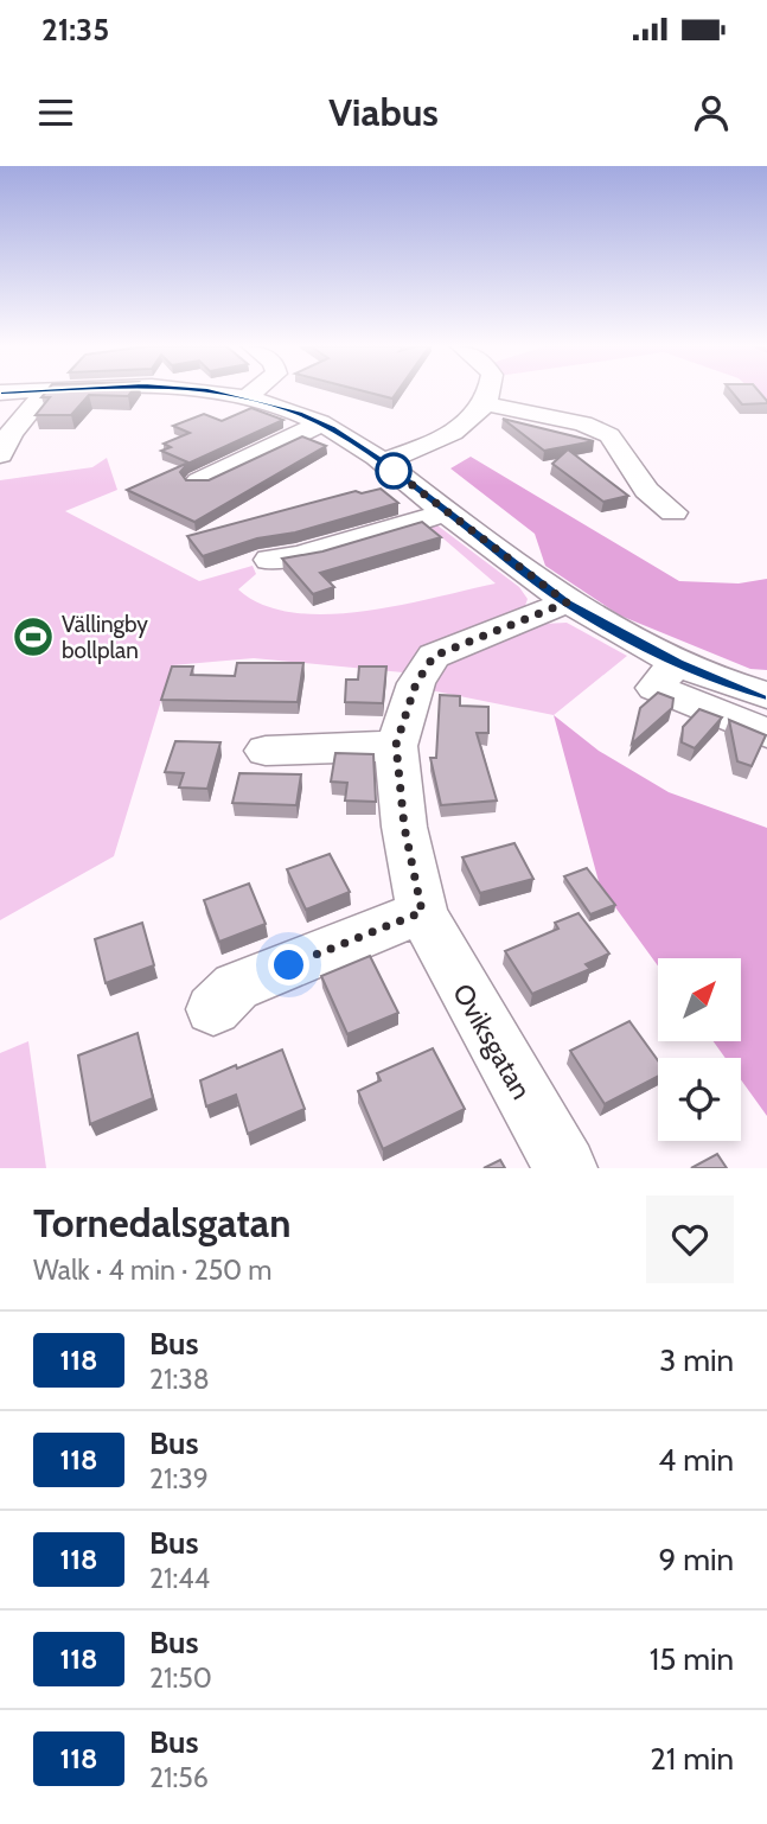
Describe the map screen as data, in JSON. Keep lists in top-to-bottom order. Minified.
{"streets":{"street":["Oviksgatan"]},"places":{"sports":["Vällingby bollplan"]},"lines":["bus line 118"],"north":"top right","page":{"status":"21:35","header":"Viabus","heading":["Tornedalsgatan","Walk · 4 min · 250 m"],"list":[{"mark":"118","name":"Bus","note":"21:38","value":"3 min"},{"mark":"118","name":"Bus","note":"21:39","value":"4 min"},{"mark":"118","name":"Bus","note":"21:44","value":"9 min"},{"mark":"118","name":"Bus","note":"21:50","value":"15 min"},{"mark":"118","name":"Bus","note":"21:56","value":"21 min"}]}}
